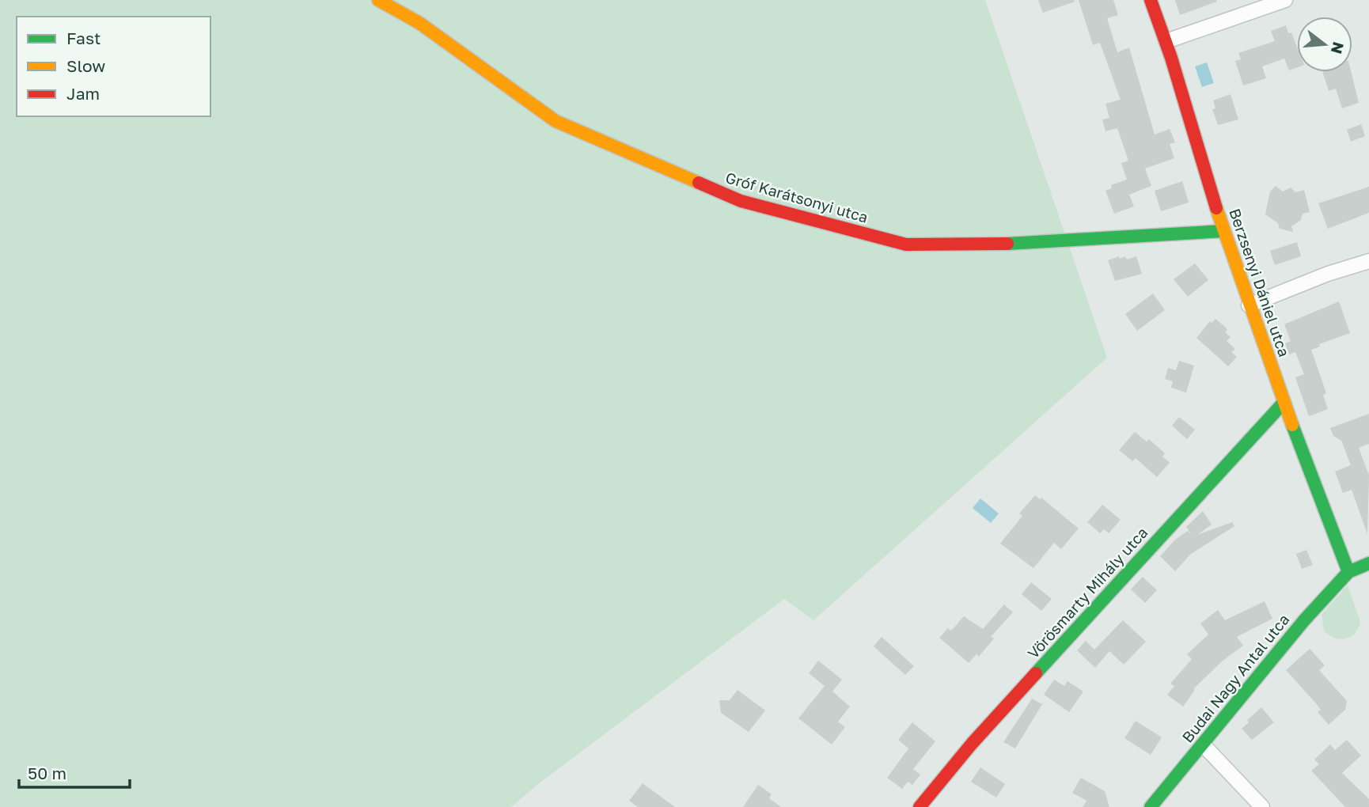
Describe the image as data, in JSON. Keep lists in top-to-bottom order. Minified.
{"streets":{"street":["Gróf Karátsonyi utca","Berzsenyi Dániel utca","Vörösmarty Mihály utca","Budai Nagy Antal utca"]},"crossings":[["Gróf Karátsonyi utca","Berzsenyi Dániel utca"],["Berzsenyi Dániel utca","Vörösmarty Mihály utca"],["Berzsenyi Dániel utca","Budai Nagy Antal utca"]],"legend":["Fast","Slow","Jam"],"scale_bar":"50 m","north":"right"}
